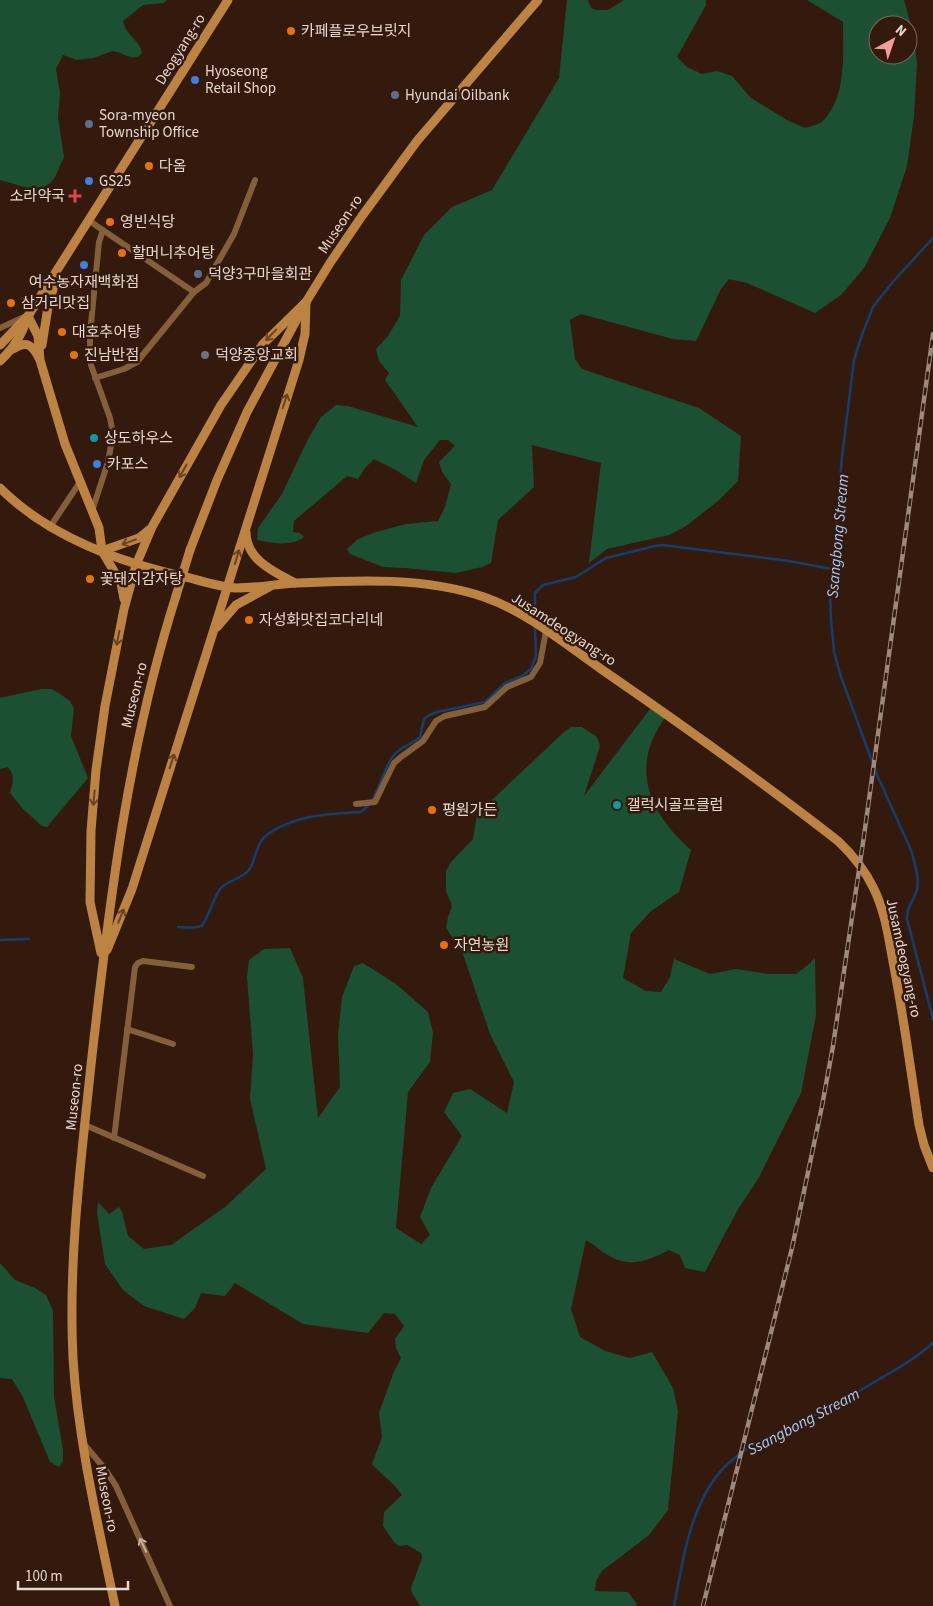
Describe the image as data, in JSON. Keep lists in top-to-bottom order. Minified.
{"streets":{"street":["Deogyang-ro","Museon-ro","Jusamdeogyang-ro"]},"water":["Ssangbong Stream"],"places":{"other":["카페플로우브릿지","Hyoseong Retail Shop","Hyundai Oilbank","Sora-myeon Township Office","다옴","GS25","영빈식당","할머니추어탕","여수농자재백화점","덕양3구마을회관","삼거리맛집","대호추어탕","진남반점","덕양중앙교회","상도하우스","카포스","꽃돼지감자탕","자성화맛집코다리네","갤럭시골프클럽","평원가든","자연농원"],"health":["소라약국"]},"scale_bar":"100 m","north":"top right"}
